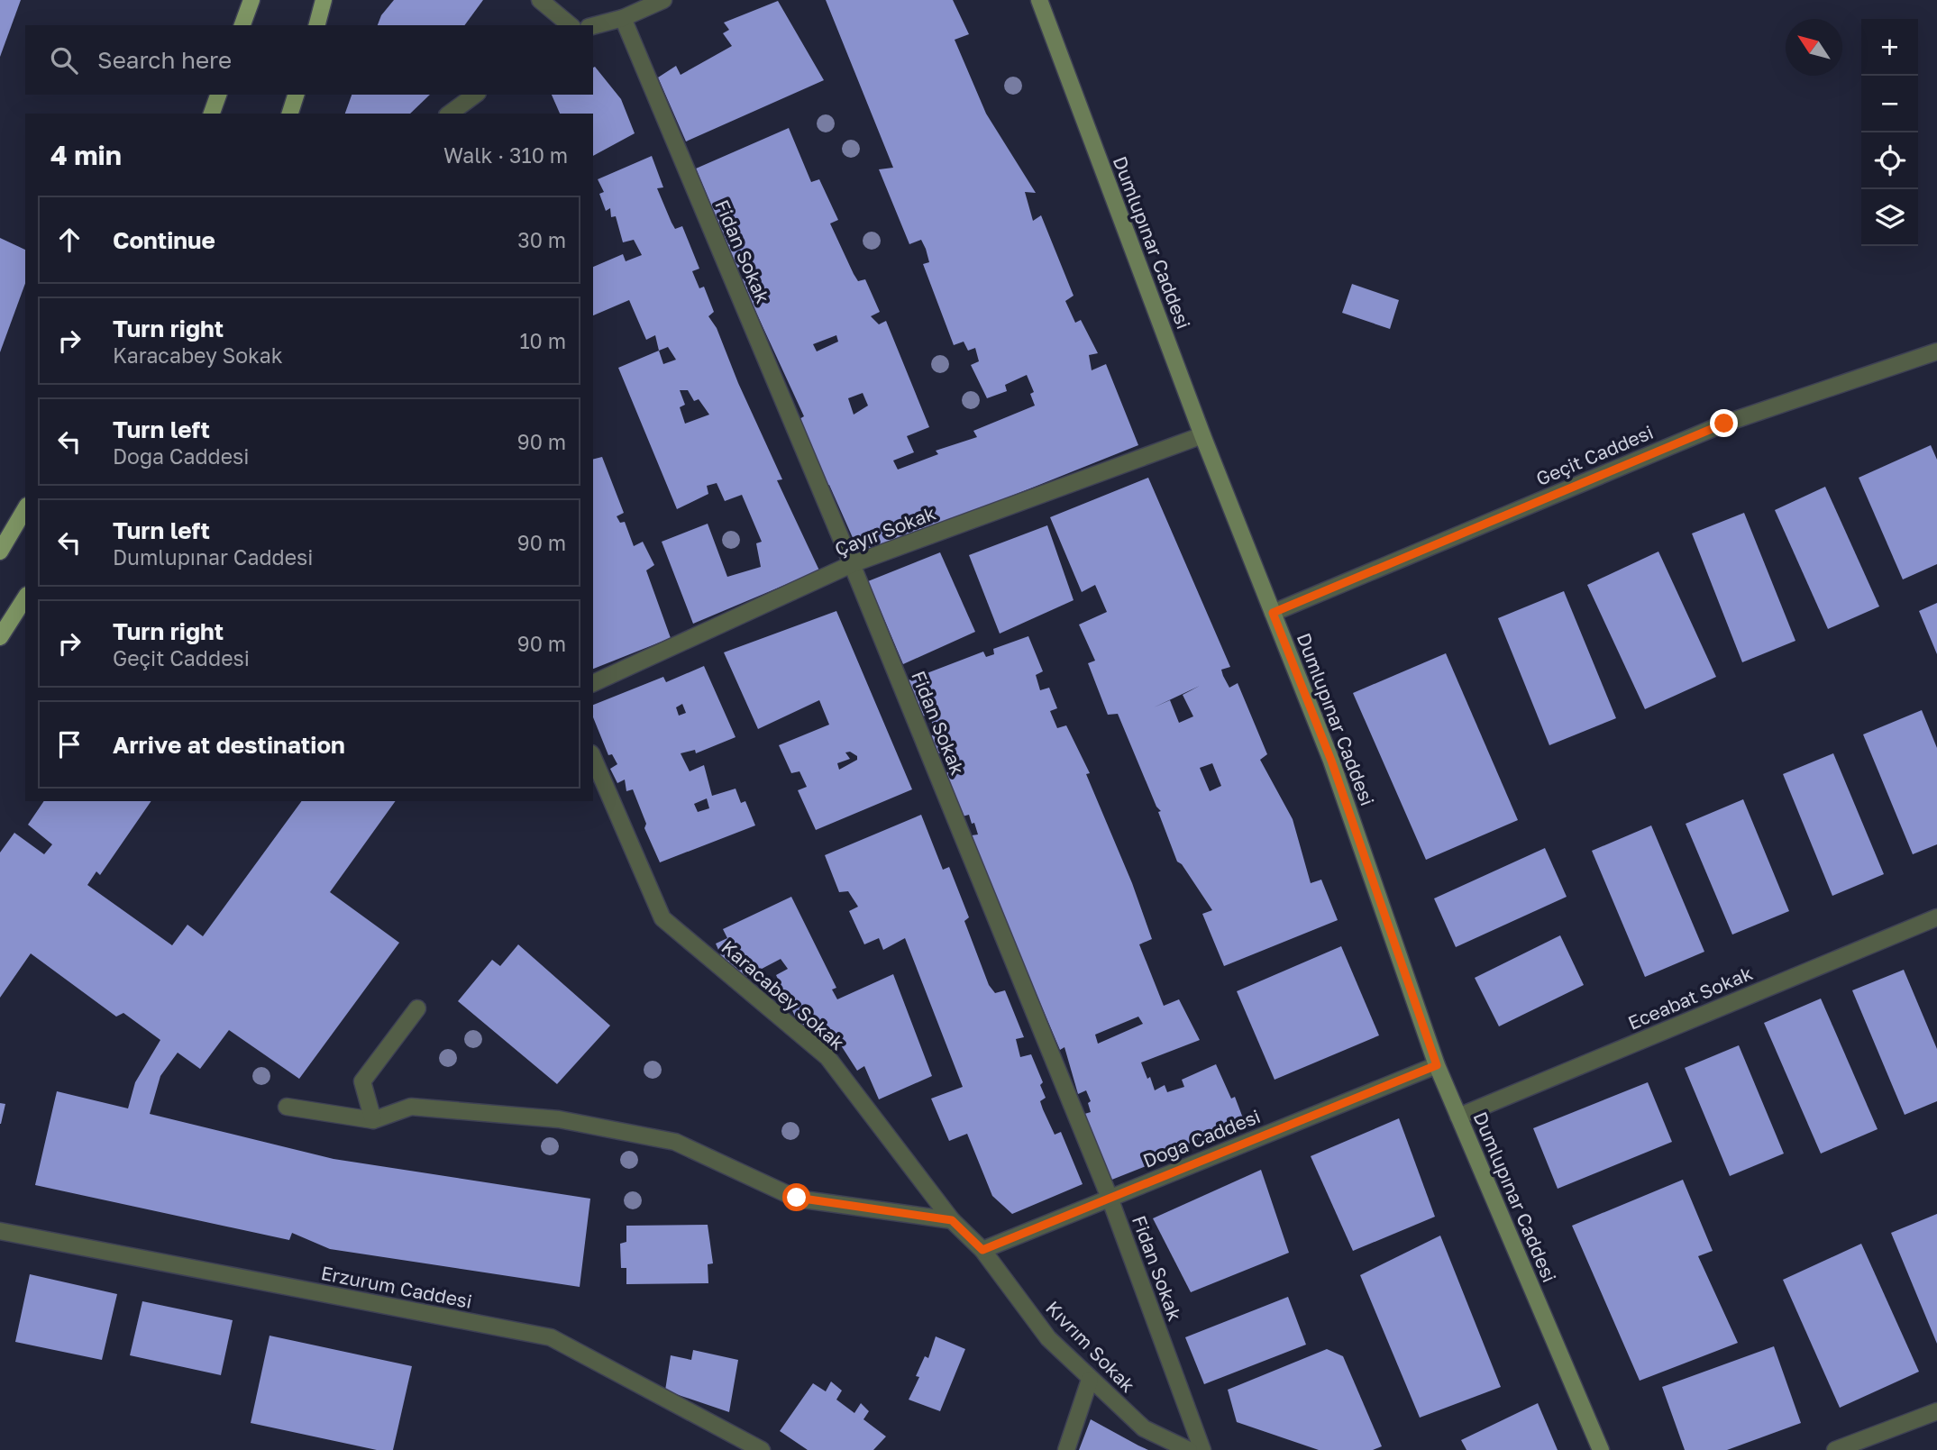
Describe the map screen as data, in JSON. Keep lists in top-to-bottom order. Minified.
{"streets":{"main road":["Dumlupınar Caddesi"],"street":["Fidan Sokak","Geçit Caddesi","Çayır Sokak","Karacabey Sokak","Eceabat Sokak","Doğa Caddesi","Erzurum Caddesi","Kıvrım Sokak"]},"crossings":[["Dumlupınar Caddesi","Geçit Caddesi"],["Dumlupınar Caddesi","Çayır Sokak"],["Dumlupınar Caddesi","Eceabat Sokak"],["Dumlupınar Caddesi","Doğa Caddesi"],["Fidan Sokak","Çayır Sokak"],["Fidan Sokak","Doğa Caddesi"],["Karacabey Sokak","Doğa Caddesi"],["Karacabey Sokak","Kıvrım Sokak"],["Doğa Caddesi","Kıvrım Sokak"]],"north":"top left","page":{"map_buttons":["+","−"],"search":"Search here","heading":["4 min","Walk · 310 m"],"list":[["Continue","30 m"],["Turn right","Karacabey Sokak","10 m"],["Turn left","Doğa Caddesi","90 m"],["Turn left","Dumlupınar Caddesi","90 m"],["Turn right","Geçit Caddesi","90 m"],"Arrive at destination"]}}
